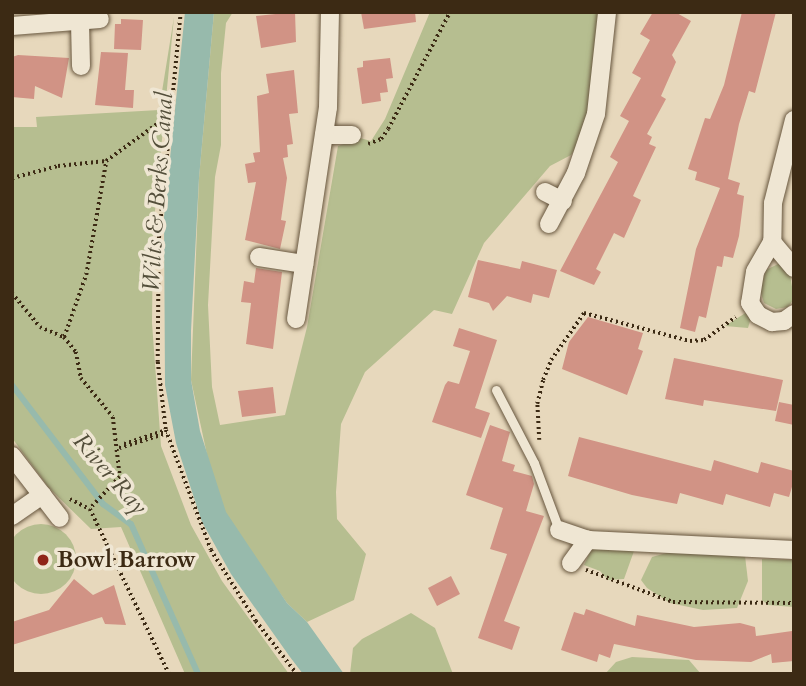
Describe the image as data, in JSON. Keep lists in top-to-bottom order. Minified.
{"water":["Wilts & Berks Canal","River Ray"],"places":["Bowl Barrow"]}
